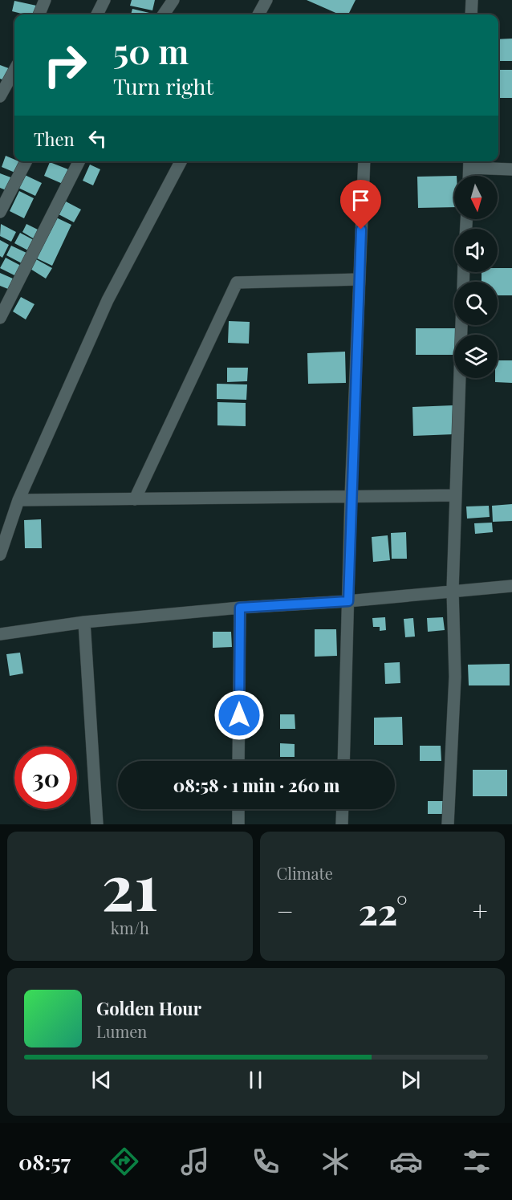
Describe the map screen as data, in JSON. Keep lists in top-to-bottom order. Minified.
{"north":"bottom","page":{"turn":["50 m","Turn right"],"then":"Then","limit":"30","trip":"08:58 · 1 min · 260 m","tile":[["21","km/h"],"Climate"],"heat":["−","22°","+"],"song":["Golden Hour","Lumen"],"tabs":"08:57"}}
